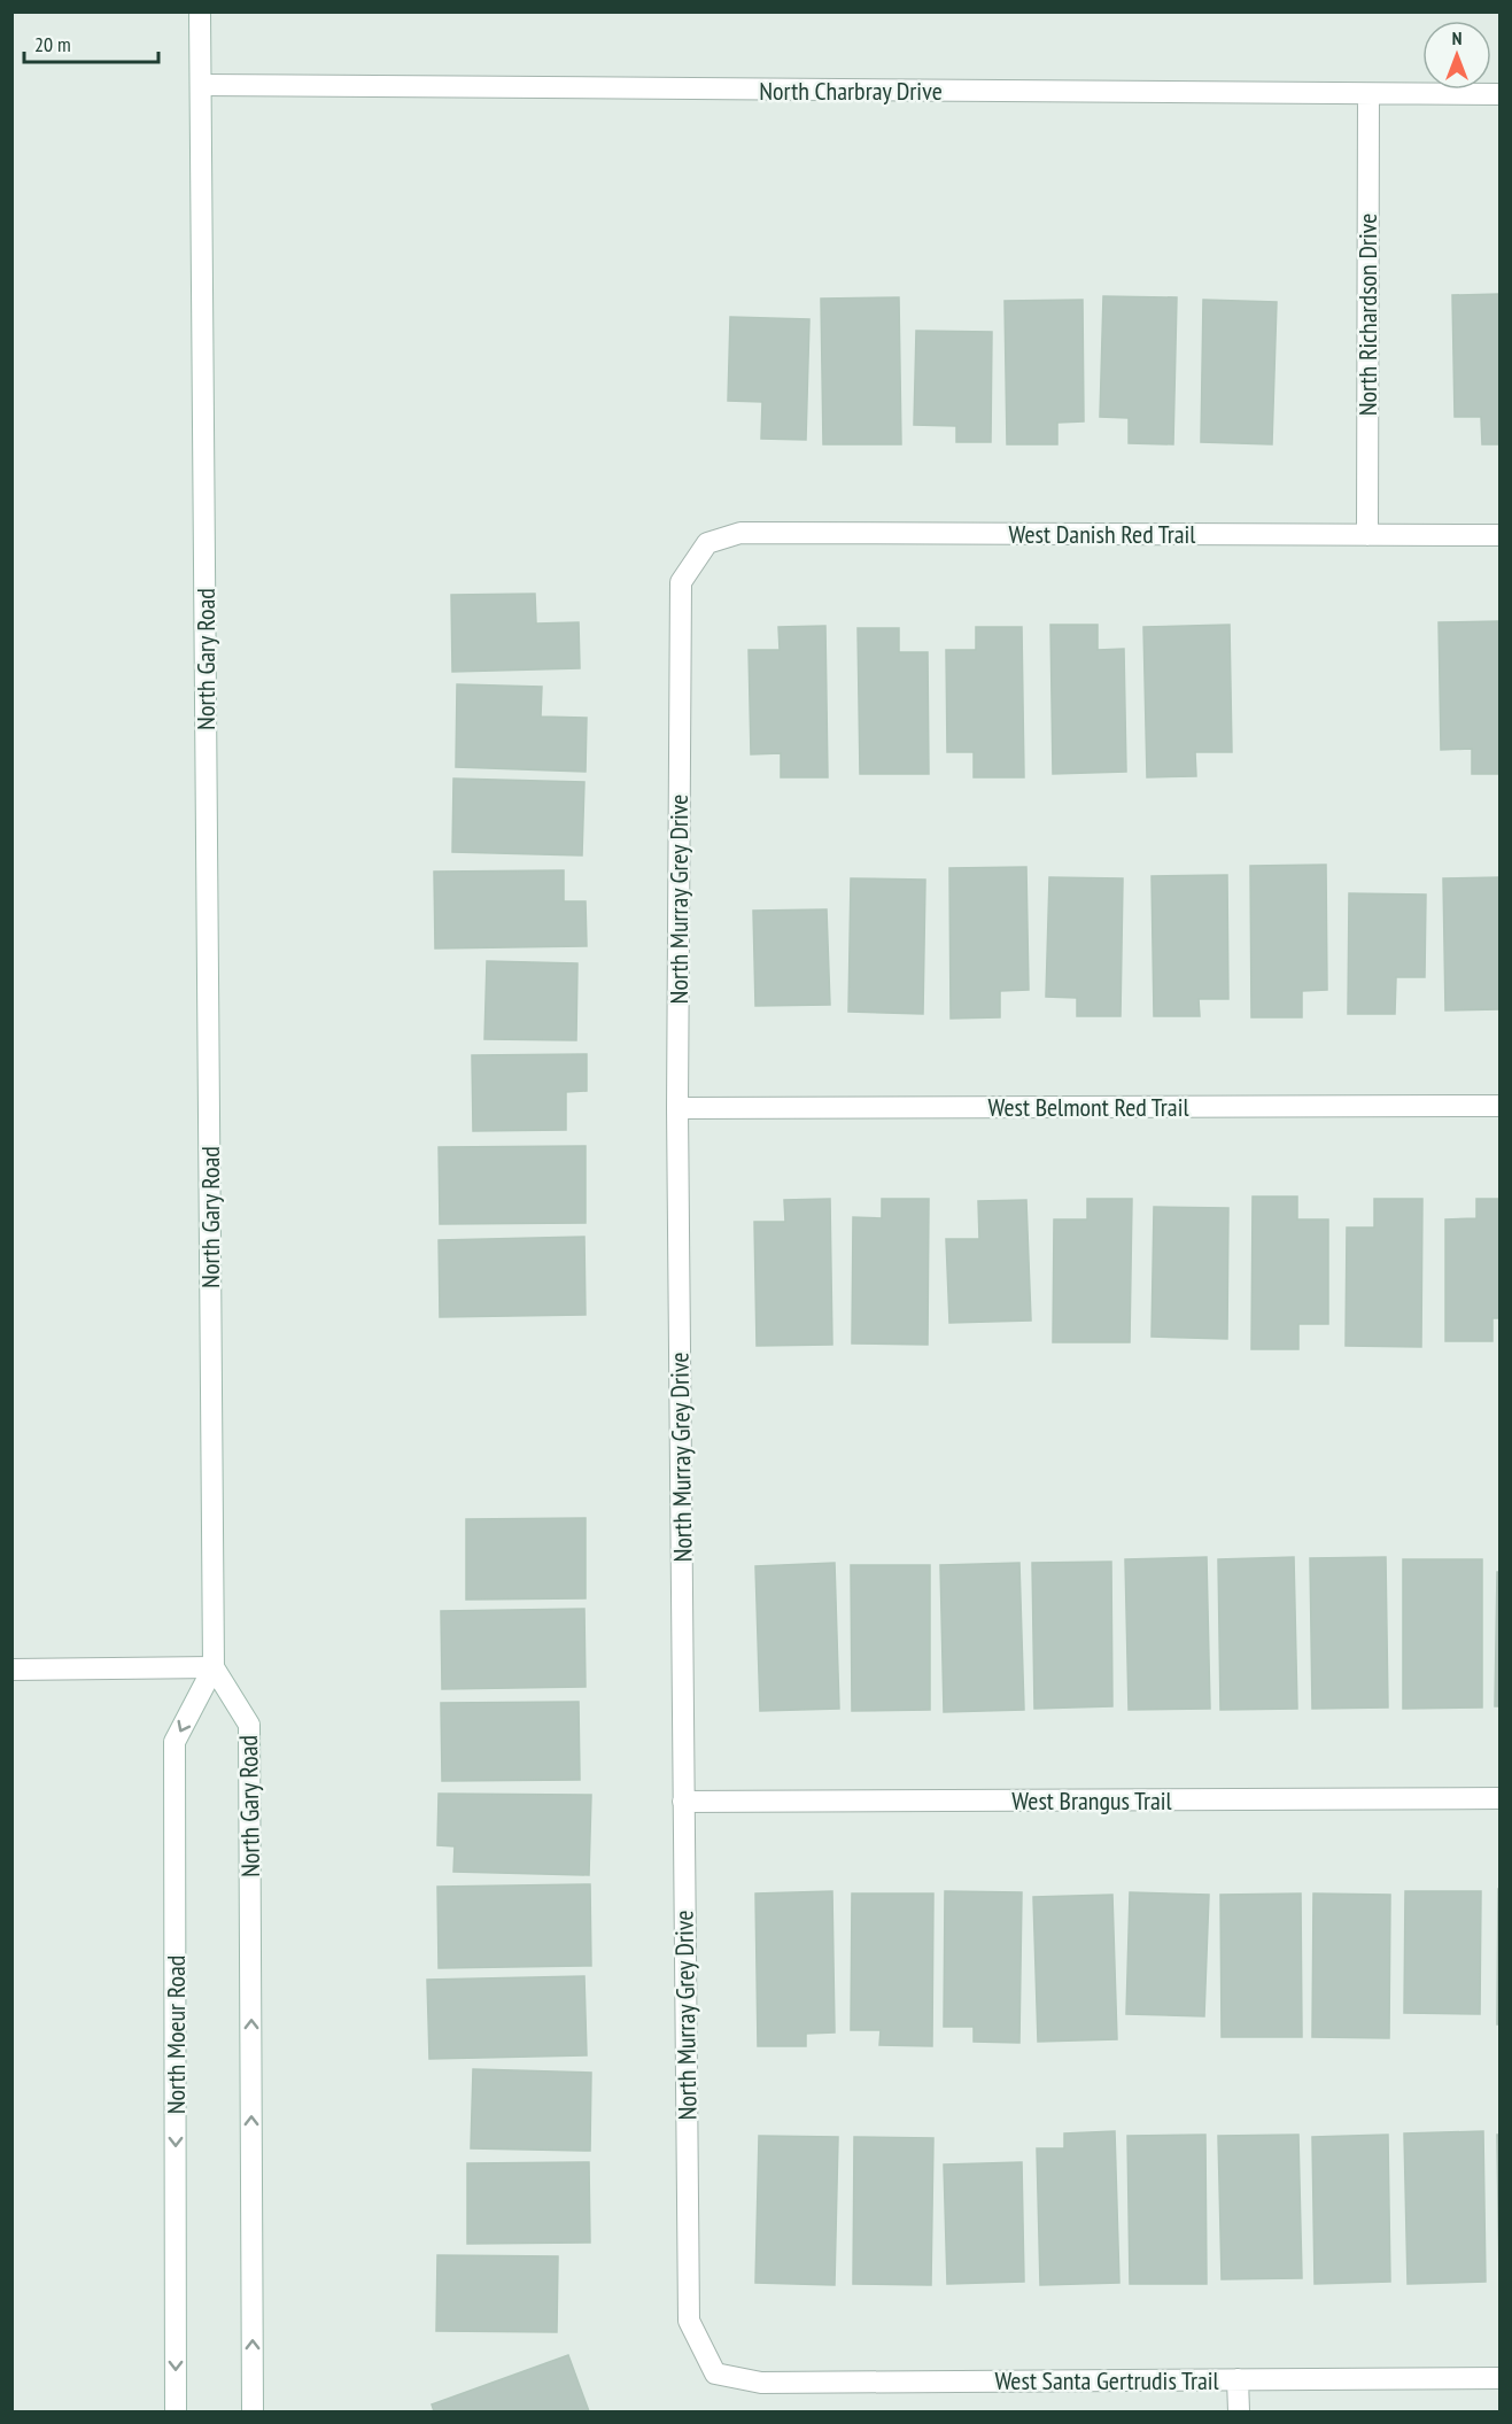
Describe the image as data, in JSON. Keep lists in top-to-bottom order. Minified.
{"streets":{"street":["North Charbray Drive","North Richardson Drive","West Danish Red Trail","North Gary Road","North Murray Grey Drive","West Belmont Red Trail","West Brangus Trail","North Moeur Road","West Santa Gertrudis Trail"]},"crossings":[["North Charbray Drive","North Richardson Drive"],["North Charbray Drive","North Gary Road"],["North Richardson Drive","West Danish Red Trail"],["West Danish Red Trail","North Murray Grey Drive"],["North Gary Road","North Moeur Road"],["North Murray Grey Drive","West Belmont Red Trail"],["North Murray Grey Drive","West Brangus Trail"],["North Murray Grey Drive","West Santa Gertrudis Trail"]],"one_way":["North Moeur Road"],"scale_bar":"20 m","north":"top"}
